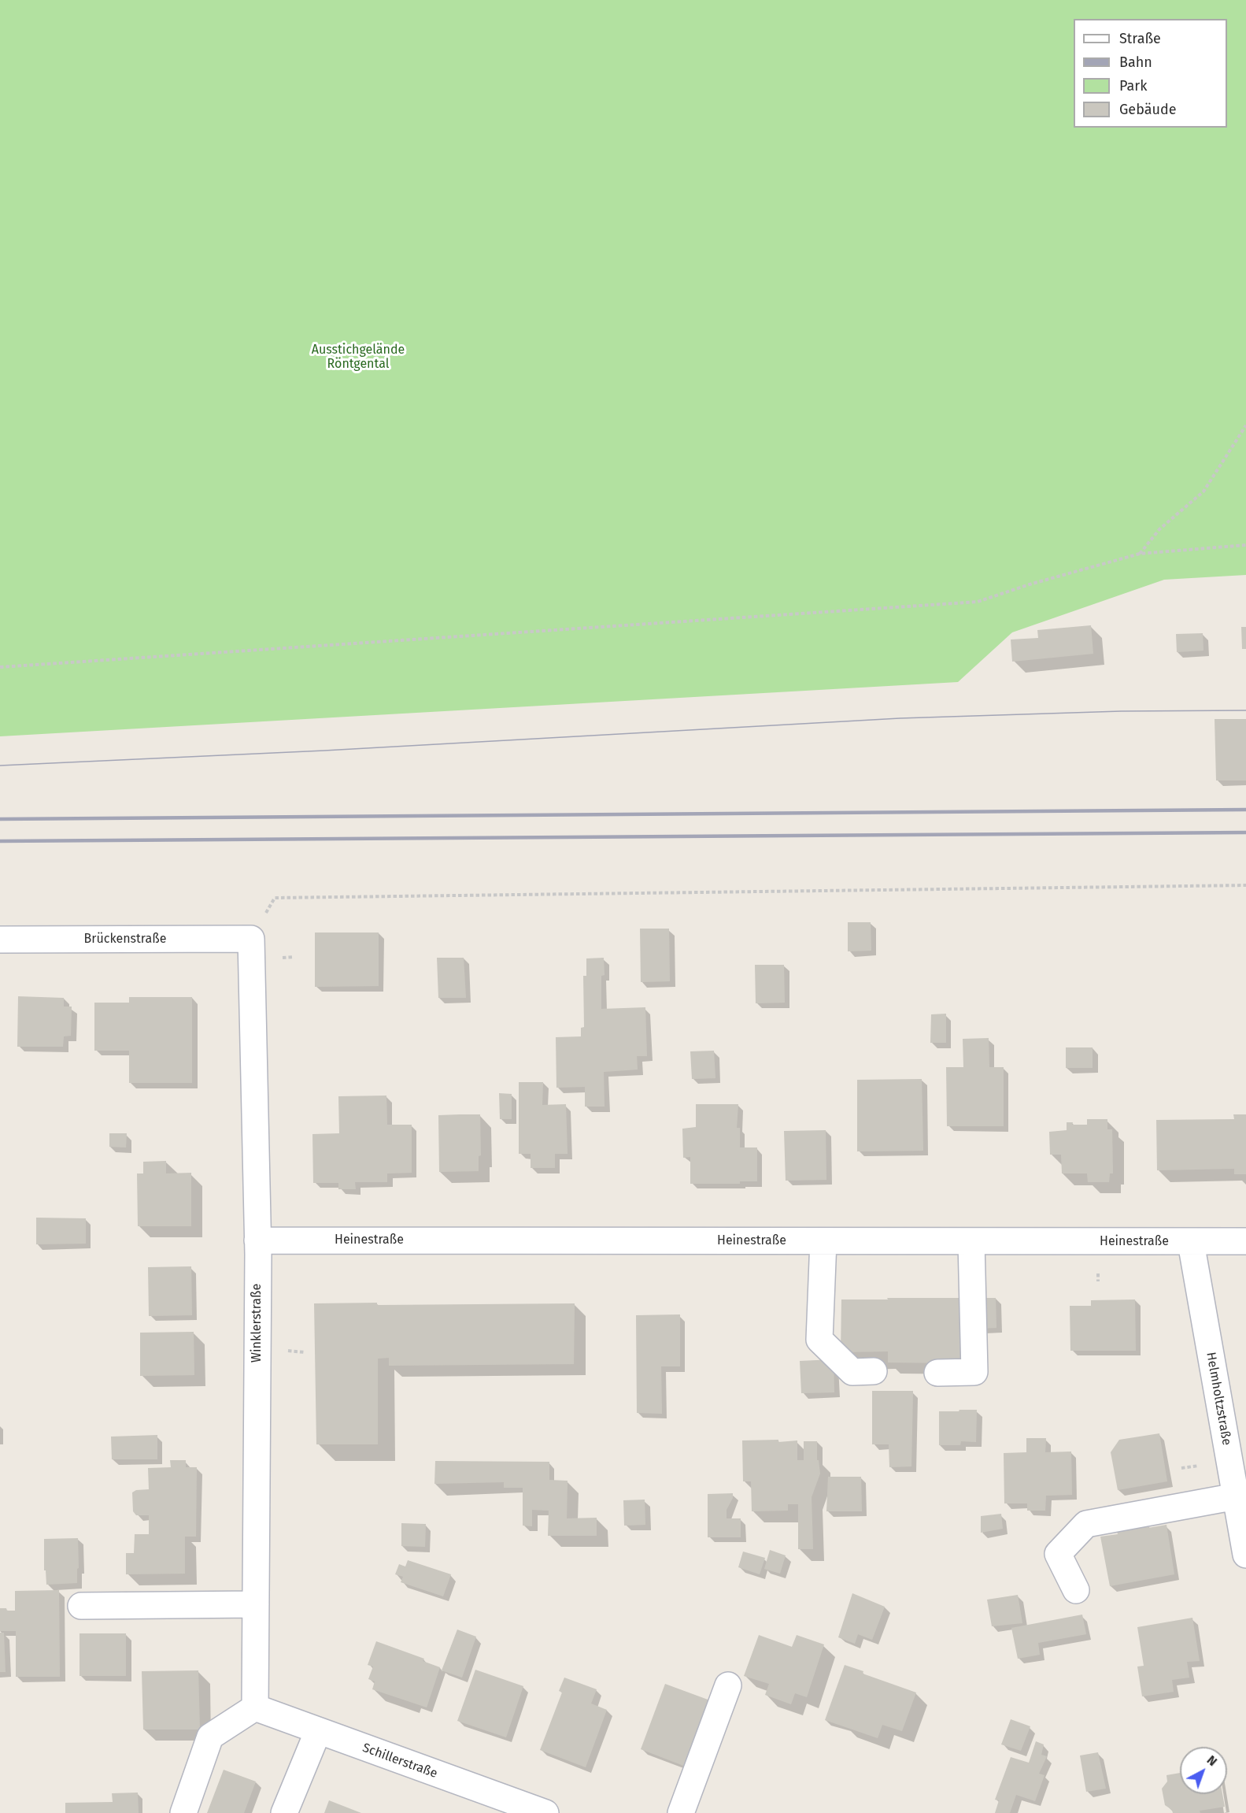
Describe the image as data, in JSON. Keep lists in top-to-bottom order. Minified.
{"streets":{"street":["Brückenstraße","Heinestraße","Winklerstraße","Helmholtzstraße","Schillerstraße"]},"crossings":[["Brückenstraße","Winklerstraße"],["Heinestraße","Winklerstraße"],["Heinestraße","Helmholtzstraße"],["Winklerstraße","Schillerstraße"]],"parks":["Ausstichgelände Röntgental"],"legend":["Straße","Bahn","Park","Gebäude"],"north":"top right"}
